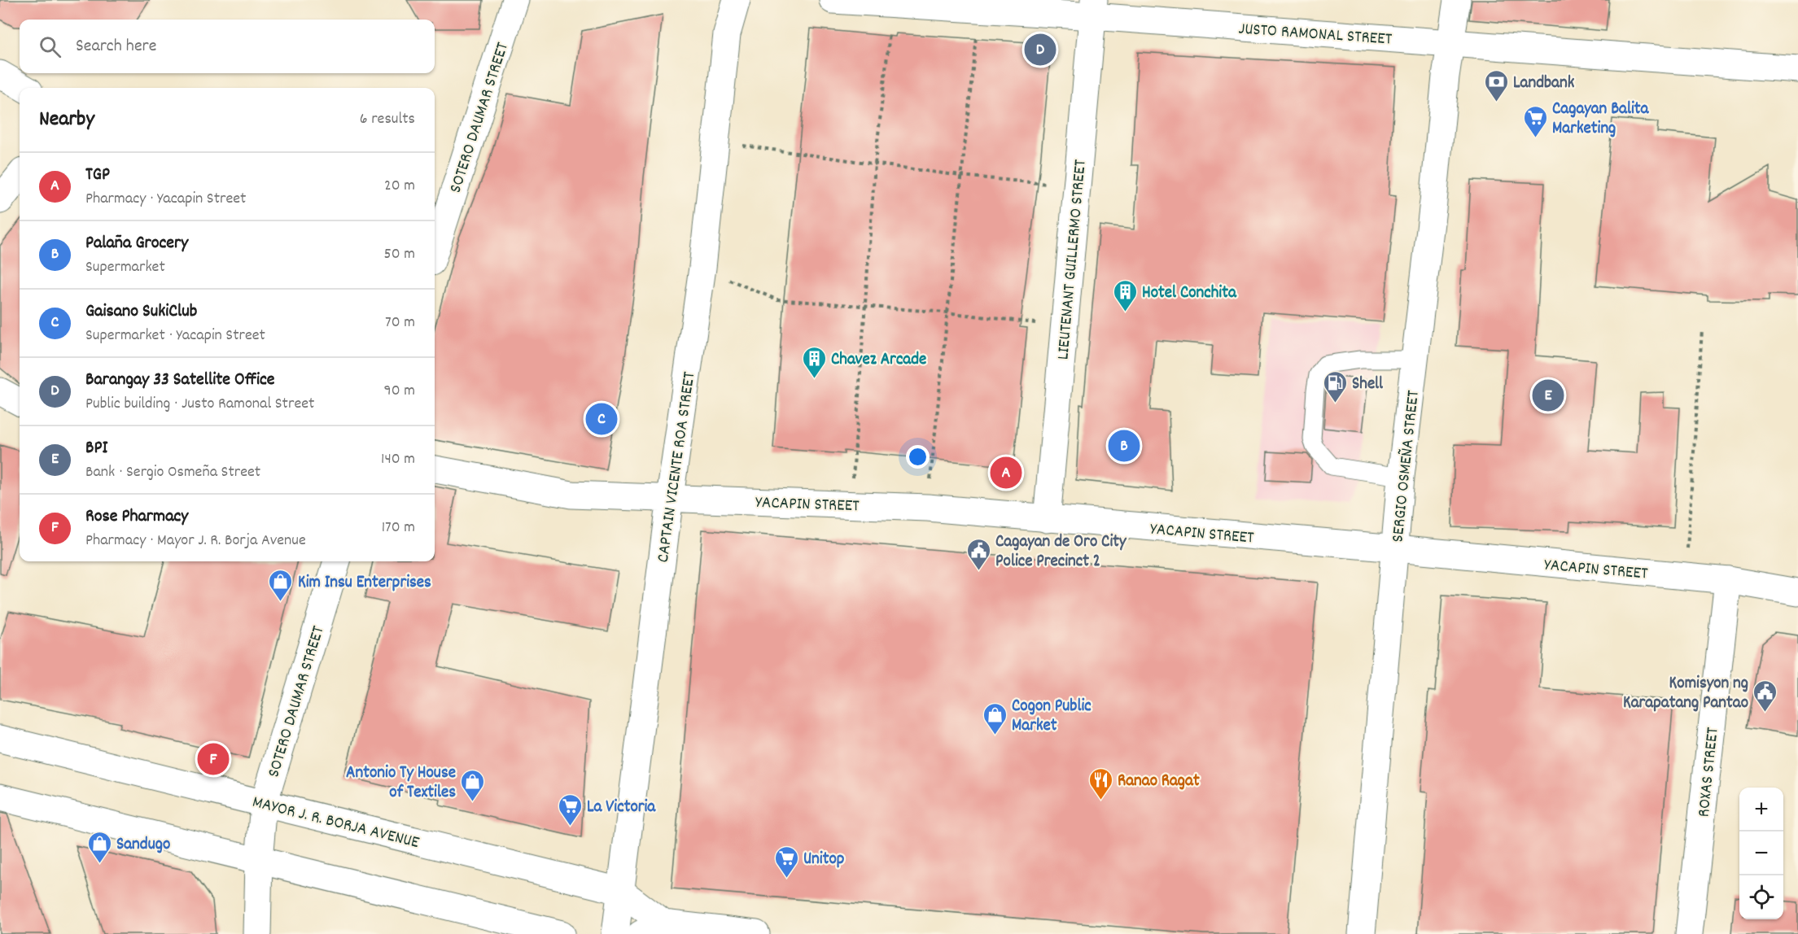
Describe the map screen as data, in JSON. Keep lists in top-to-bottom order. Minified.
{"streets":{"street":["JUSTO RAMONAL STREET","SOTERO DAUMAR STREET","LIEUTENANT GUILLERMO STREET","SERGIO OSMEÑA STREET","CAPTAIN VICENTE ROA STREET","YACAPIN STREET","ROXAS STREET","MAYOR J. R. BORJA AVENUE"]},"crossings":[["JUSTO RAMONAL STREET","LIEUTENANT GUILLERMO STREET"],["JUSTO RAMONAL STREET","SERGIO OSMEÑA STREET"],["SOTERO DAUMAR STREET","MAYOR J. R. BORJA AVENUE"],["LIEUTENANT GUILLERMO STREET","YACAPIN STREET"],["SERGIO OSMEÑA STREET","YACAPIN STREET"],["CAPTAIN VICENTE ROA STREET","YACAPIN STREET"],["CAPTAIN VICENTE ROA STREET","MAYOR J. R. BORJA AVENUE"],["YACAPIN STREET","ROXAS STREET"]],"places":{"bank":["Landbank"],"supermarket":["Cagayan Balita Marketing","La Victoria","Unitop"],"building":["Hotel Conchita","Chavez Arcade"],"fuel station":["Shell"],"public building":["Cagayan de Oro City Police Precinct 2","Komisyon ng Karapatang Pantao"],"shop":["Kim Insu Enterprises","Cogon Public Market","Antonio Ty House of Textiles","Sandugo"],"restaurant":["Ranao Ragat"]},"page":{"search":"Search here","pins":["D","E","C","B","A","F"],"heading":["Nearby","6 results"],"list":[{"mark":"A","name":"TGP","note":"Pharmacy · Yacapin Street","value":"20 m"},{"mark":"B","name":"Palaña Grocery","note":"Supermarket","value":"50 m"},{"mark":"C","name":"Gaisano SukiClub","note":"Supermarket · Yacapin Street","value":"70 m"},{"mark":"D","name":"Barangay 33 Satellite Office","note":"Public building · Justo Ramonal Street","value":"90 m"},{"mark":"E","name":"BPI","note":"Bank · Sergio Osmeña Street","value":"140 m"},{"mark":"F","name":"Rose Pharmacy","note":"Pharmacy · Mayor J. R. Borja Avenue","value":"170 m"}],"map_buttons":["+","−"]}}
